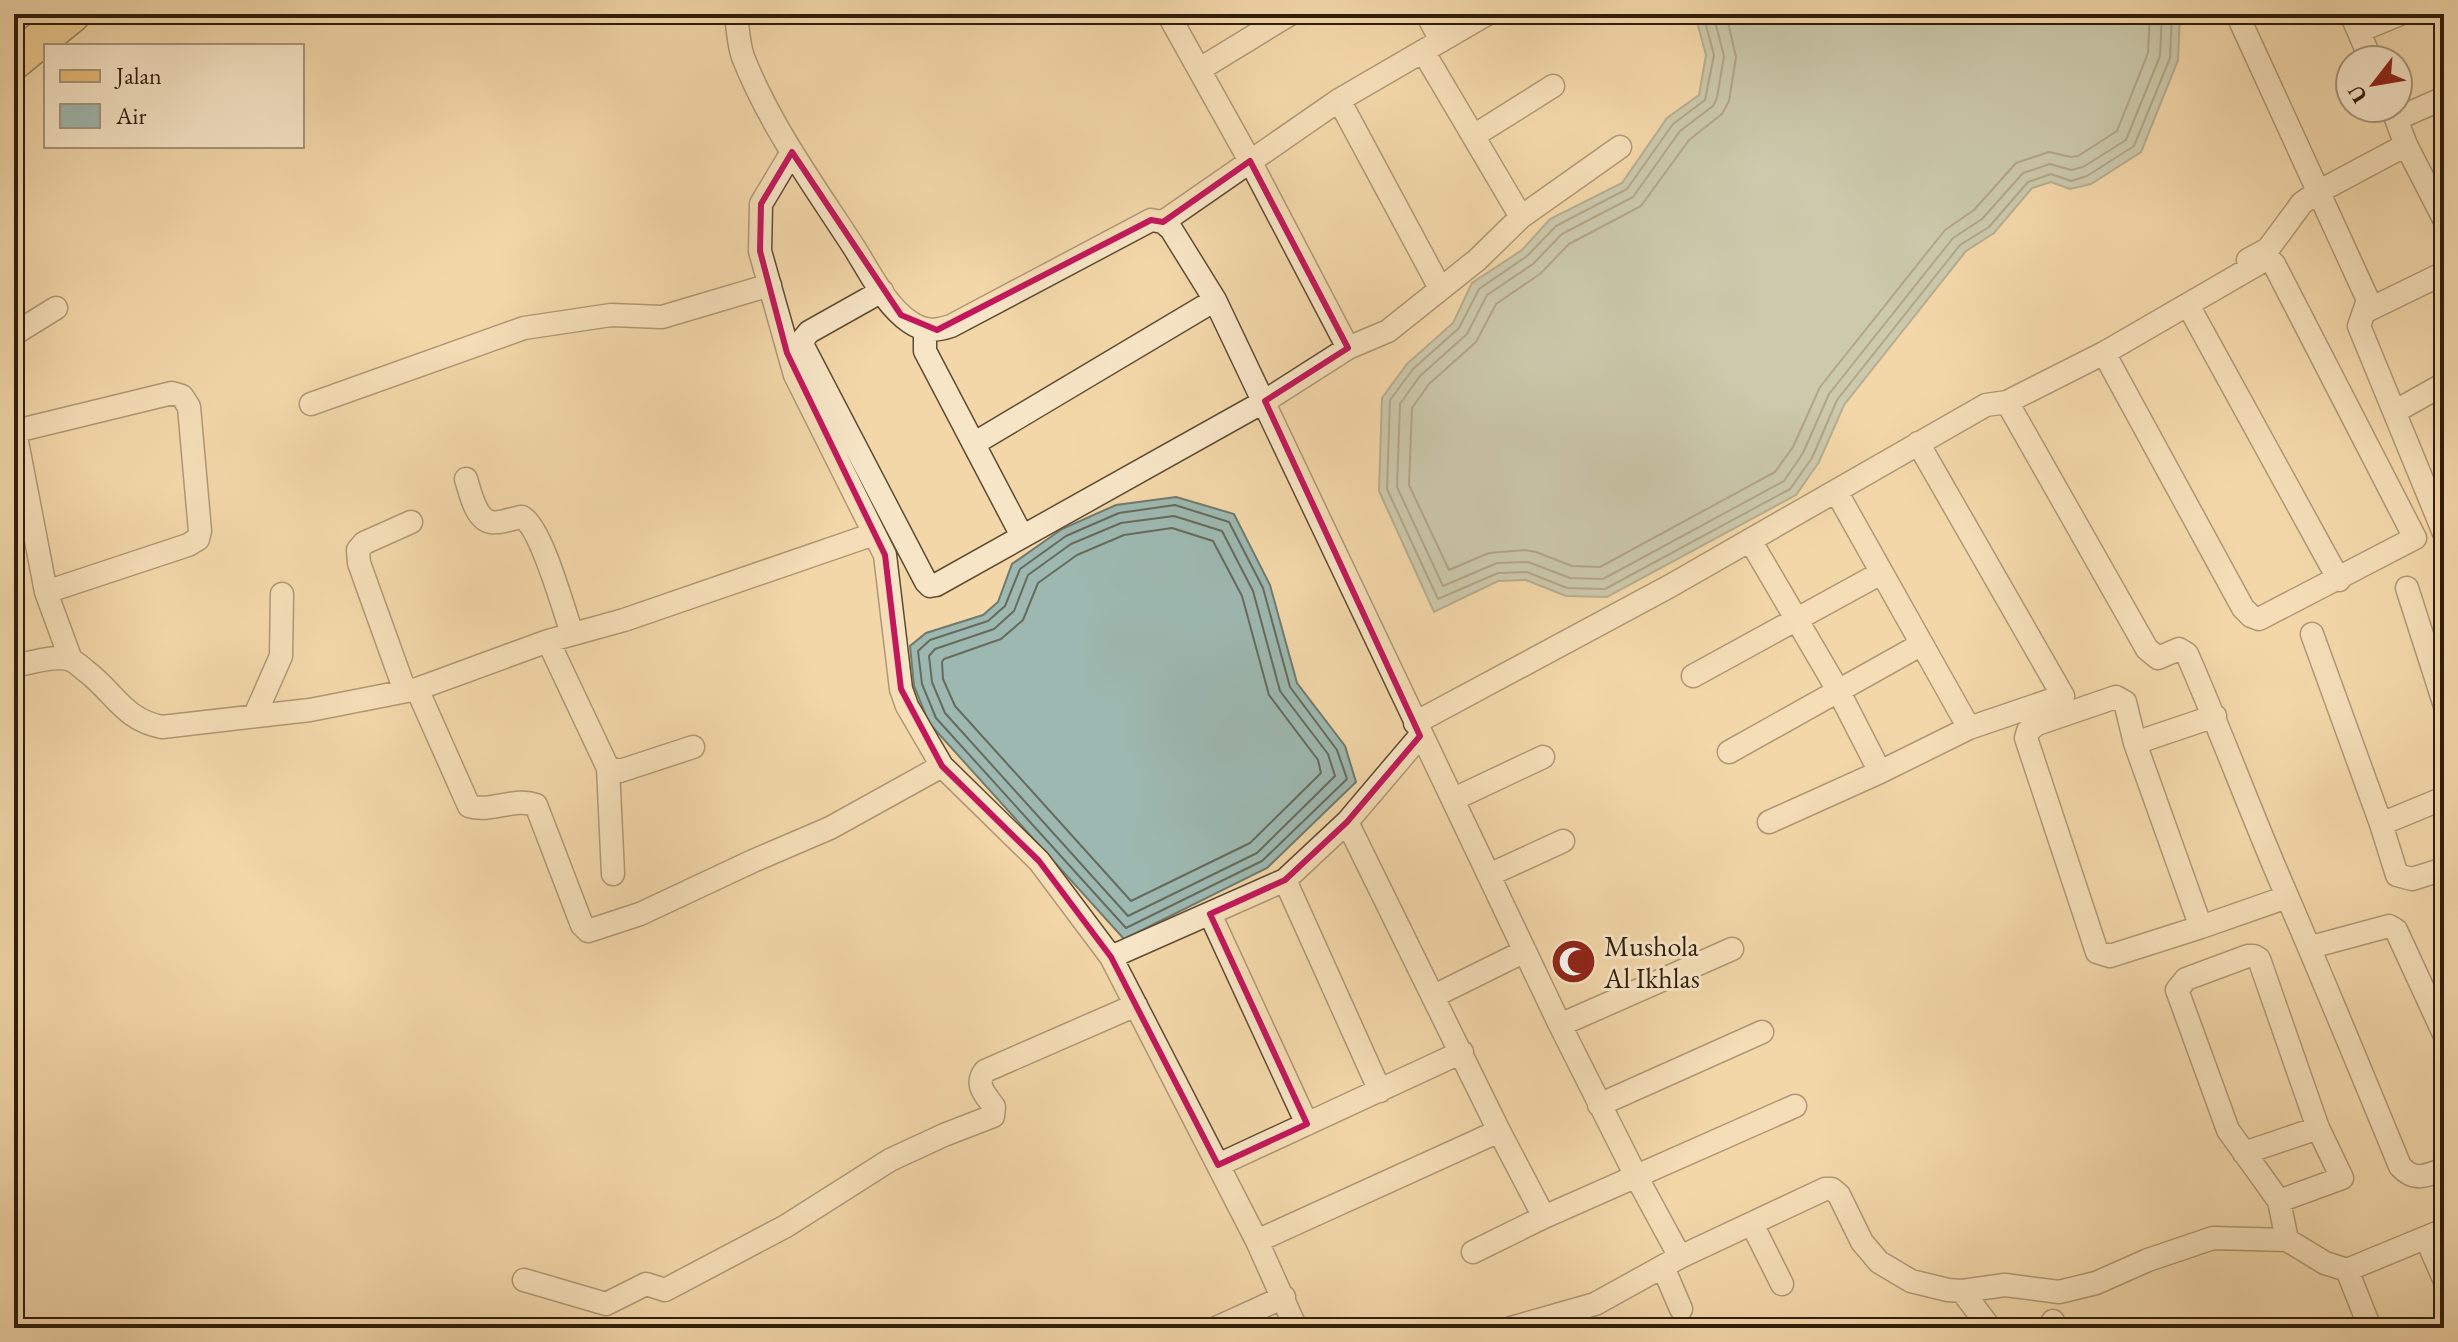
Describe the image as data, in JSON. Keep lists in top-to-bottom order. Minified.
{"places":{"mosque":["Mushola Al Ikhlas"]},"legend":["Jalan","Air"],"north":"bottom left"}
